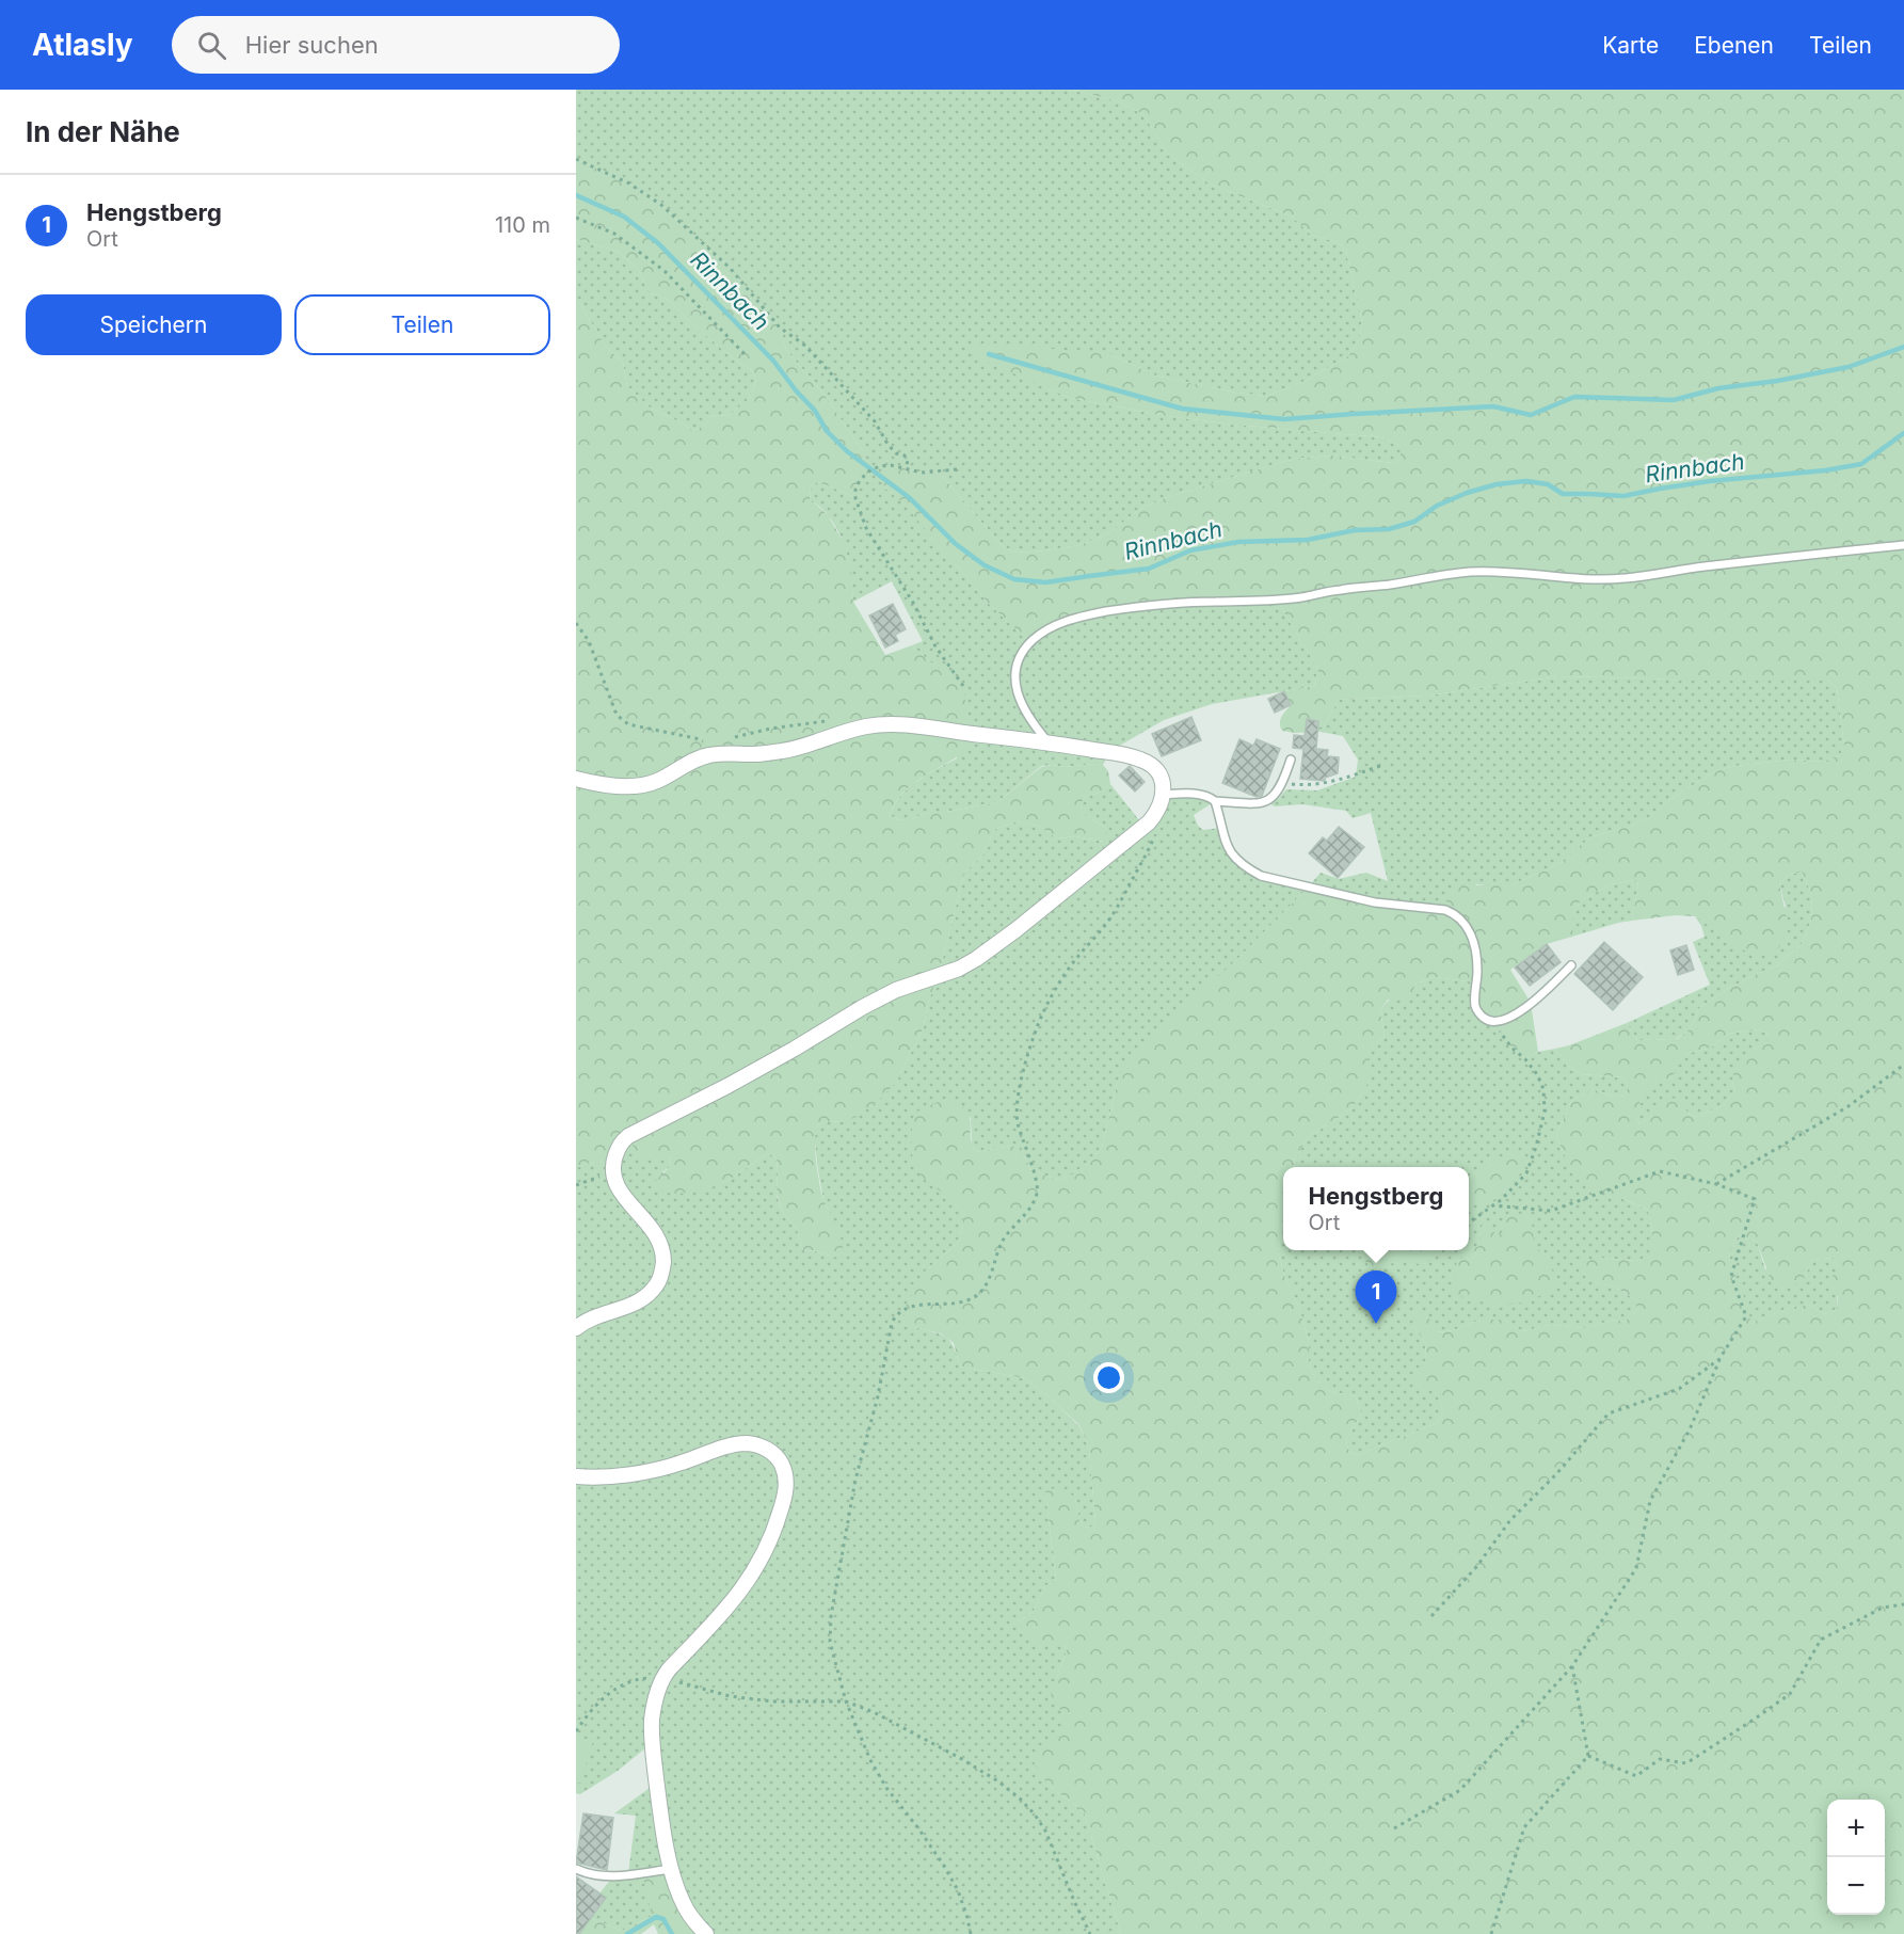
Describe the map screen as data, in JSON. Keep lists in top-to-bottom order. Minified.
{"water":["Rinnbach"],"page":{"header":"Atlasly","search":"Hier suchen","nav":["Karte","Ebenen","Teilen"],"heading":"In der Nähe","list":[{"mark":"1","name":"Hengstberg","note":"Ort","value":"110 m"}],"buttons":["Speichern","Teilen"],"popup":["Hengstberg","Ort"],"pins":"1","map_buttons":["+","−"]}}
